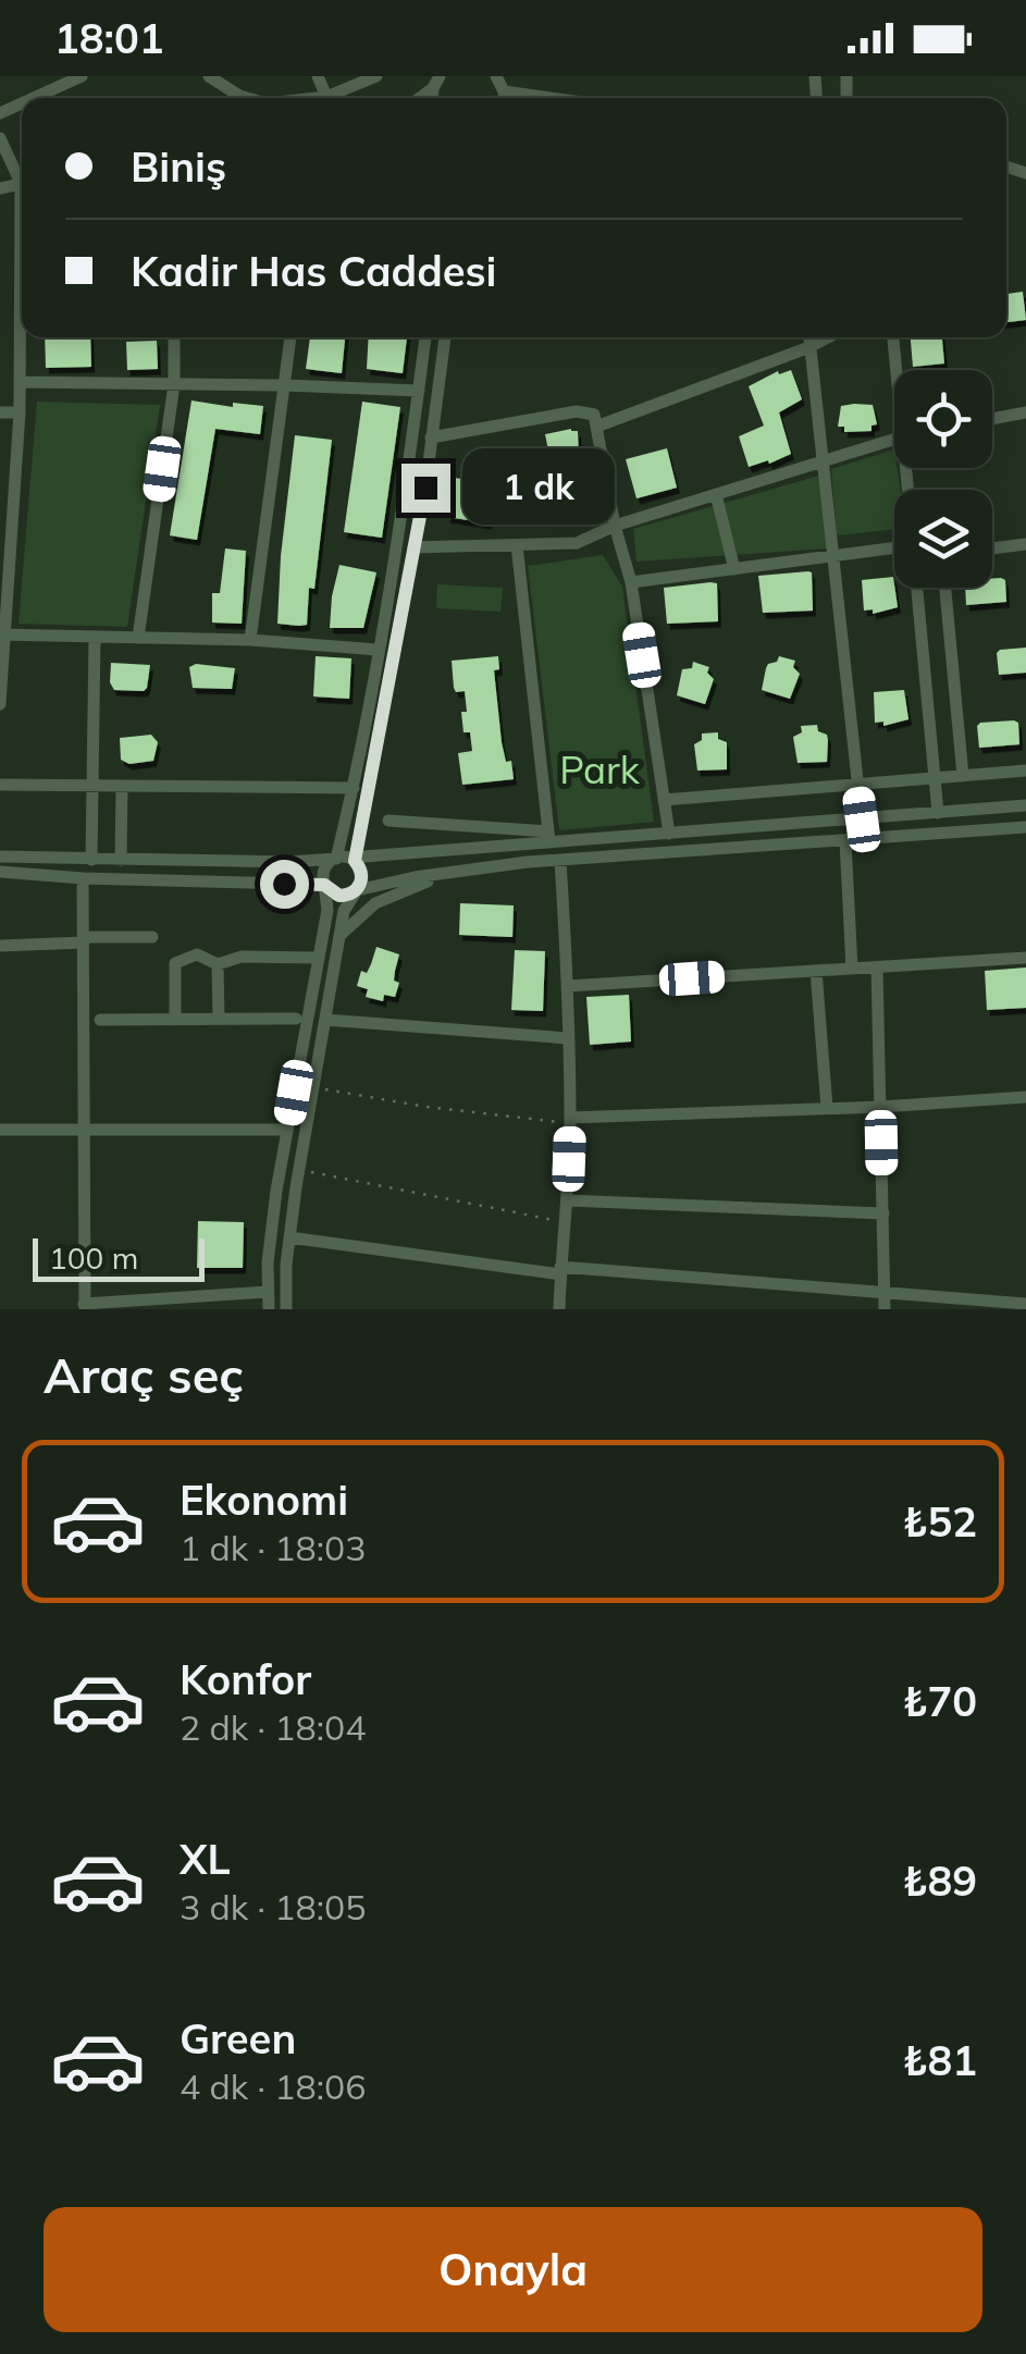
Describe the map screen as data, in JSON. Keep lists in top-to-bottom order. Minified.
{"parks":["Park"],"scale_bar":"100 m","page":{"status":"18:01","banner":["Biniş","Kadir Has Caddesi"],"bubble":"1 dk","scale":"100 m","heading":"Araç seç","list":[{"name":"Ekonomi","note":"1 dk · 18:03","value":"₺52"},{"name":"Konfor","note":"2 dk · 18:04","value":"₺70"},{"name":"XL","note":"3 dk · 18:05","value":"₺89"},{"name":"Green","note":"4 dk · 18:06","value":"₺81"}],"buttons":"Onayla"}}
